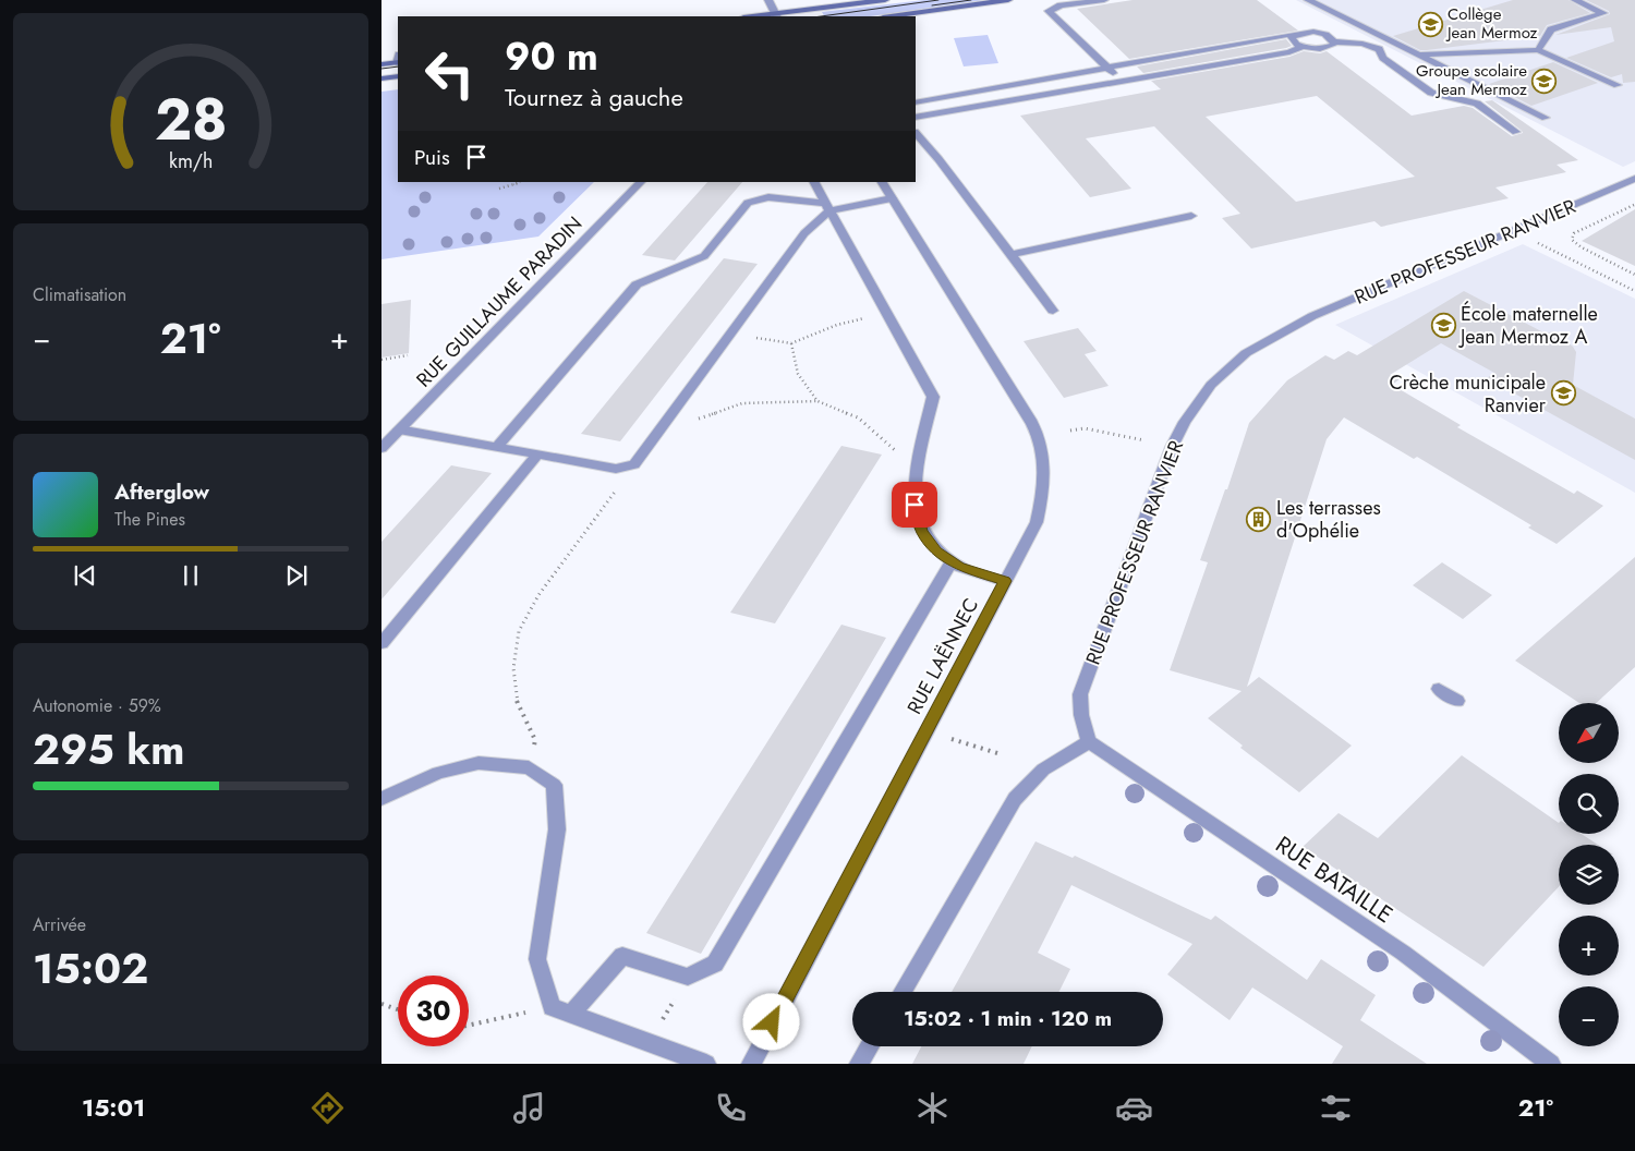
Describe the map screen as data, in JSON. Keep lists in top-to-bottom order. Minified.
{"streets":{"street":["RUE PROFESSEUR RANVIER","RUE GUILLAUME PARADIN","RUE LAËNNEC","RUE BATAILLE"]},"crossings":[["RUE PROFESSEUR RANVIER","RUE BATAILLE"]],"places":{"school or university":["Collège Jean Mermoz","Groupe scolaire Jean Mermoz","École maternelle Jean Mermoz A","Crèche municipale Ranvier"],"building":["Les terrasses d'Ophélie"]},"north":"bottom left","page":{"turn":["90 m","Tournez à gauche"],"then":"Puis","tile":["Climatisation",["Autonomie · 59%","295 km"],["Arrivée","15:02"]],"heat":["−","21°","+"],"song":["Afterglow","The Pines"],"map_buttons":["+","−"],"limit":"30","trip":"15:02 · 1 min · 120 m","tabs":["15:01","21°"],"gauge":["28","km/h"]}}
